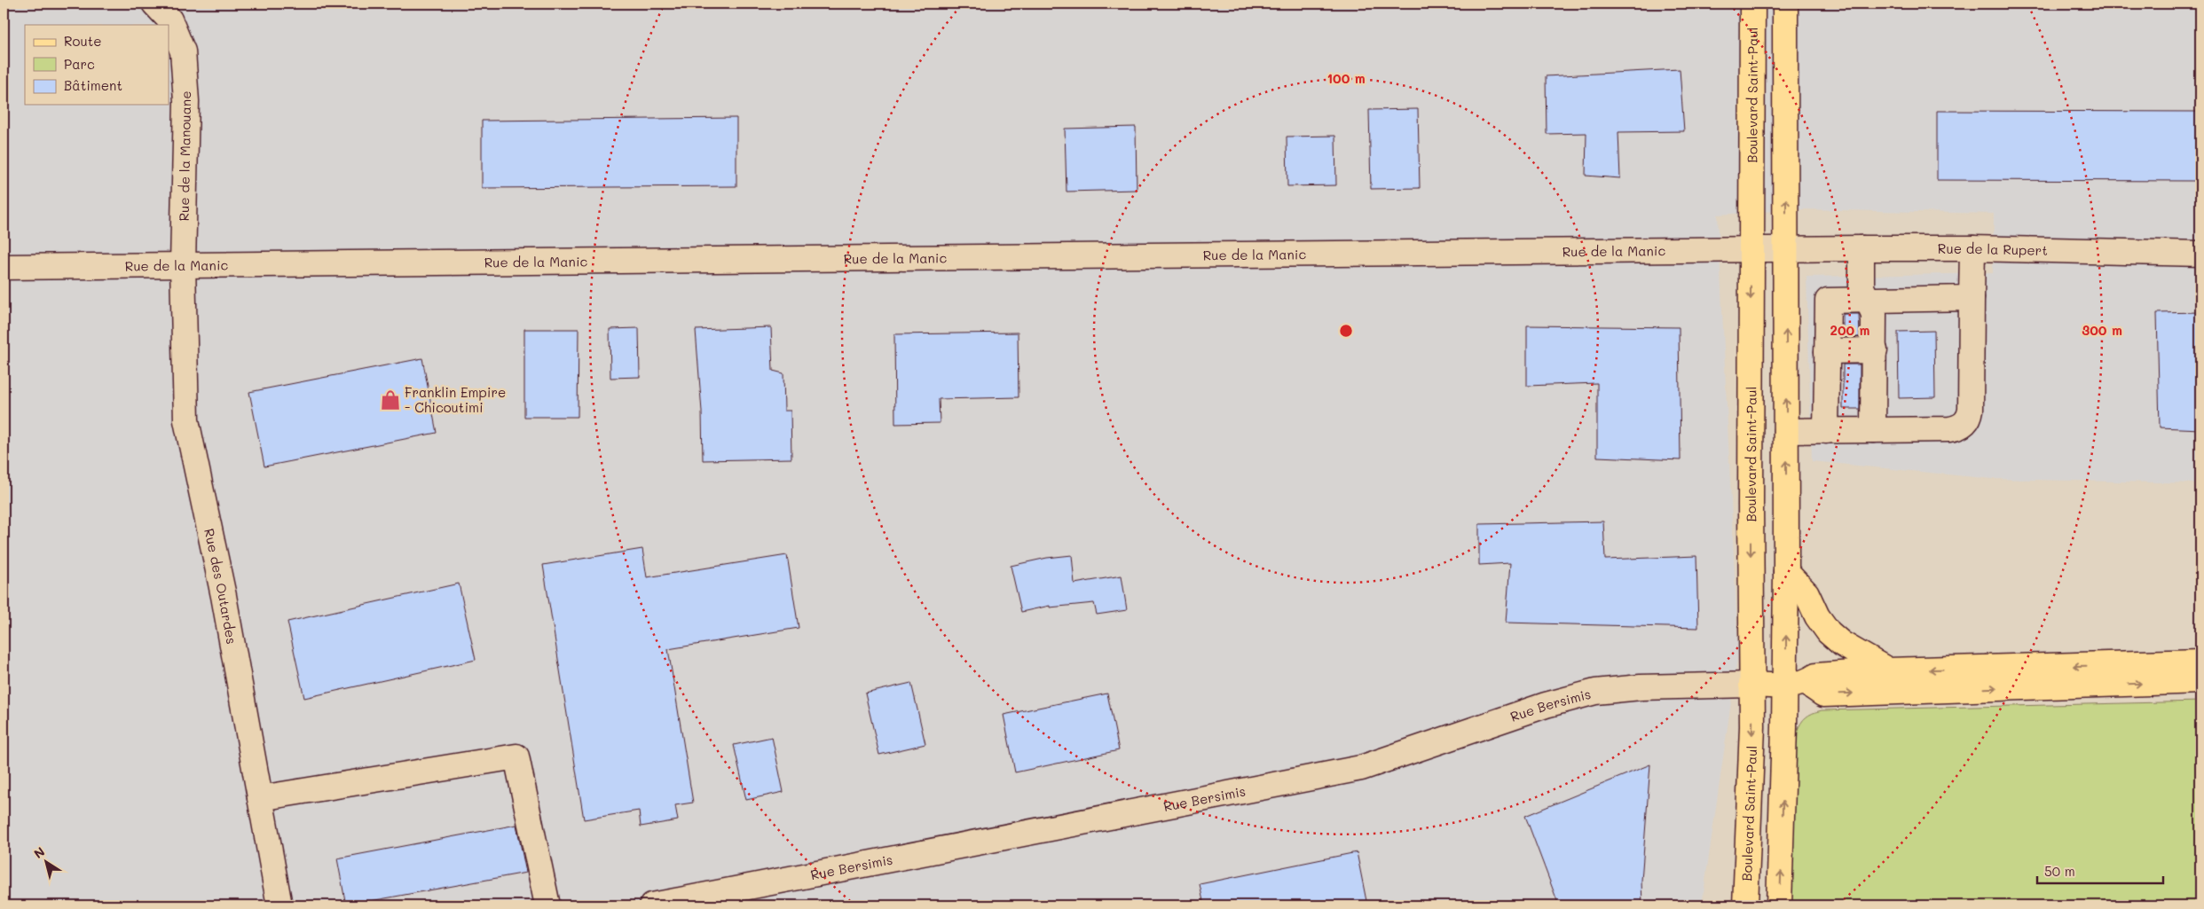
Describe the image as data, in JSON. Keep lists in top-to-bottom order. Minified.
{"streets":{"main road":["Boulevard Saint-Paul"],"street":["Rue de la Manouane","Rue de la Rupert","Rue de la Manic","Rue des Outardes","Rue Bersimis"]},"crossings":[["Boulevard Saint-Paul","Rue de la Manic"],["Boulevard Saint-Paul","Rue Bersimis"],["Rue de la Manouane","Rue de la Manic"],["Rue de la Manouane","Rue des Outardes"],["Rue de la Rupert","Rue de la Manic"],["Rue de la Manic","Rue des Outardes"]],"places":{"shop":["Franklin Empire - Chicoutimi"]},"legend":["Route","Parc","Bâtiment"],"scale_bar":"50 m","north":"top left","rings":["100 m","200 m","300 m"]}
